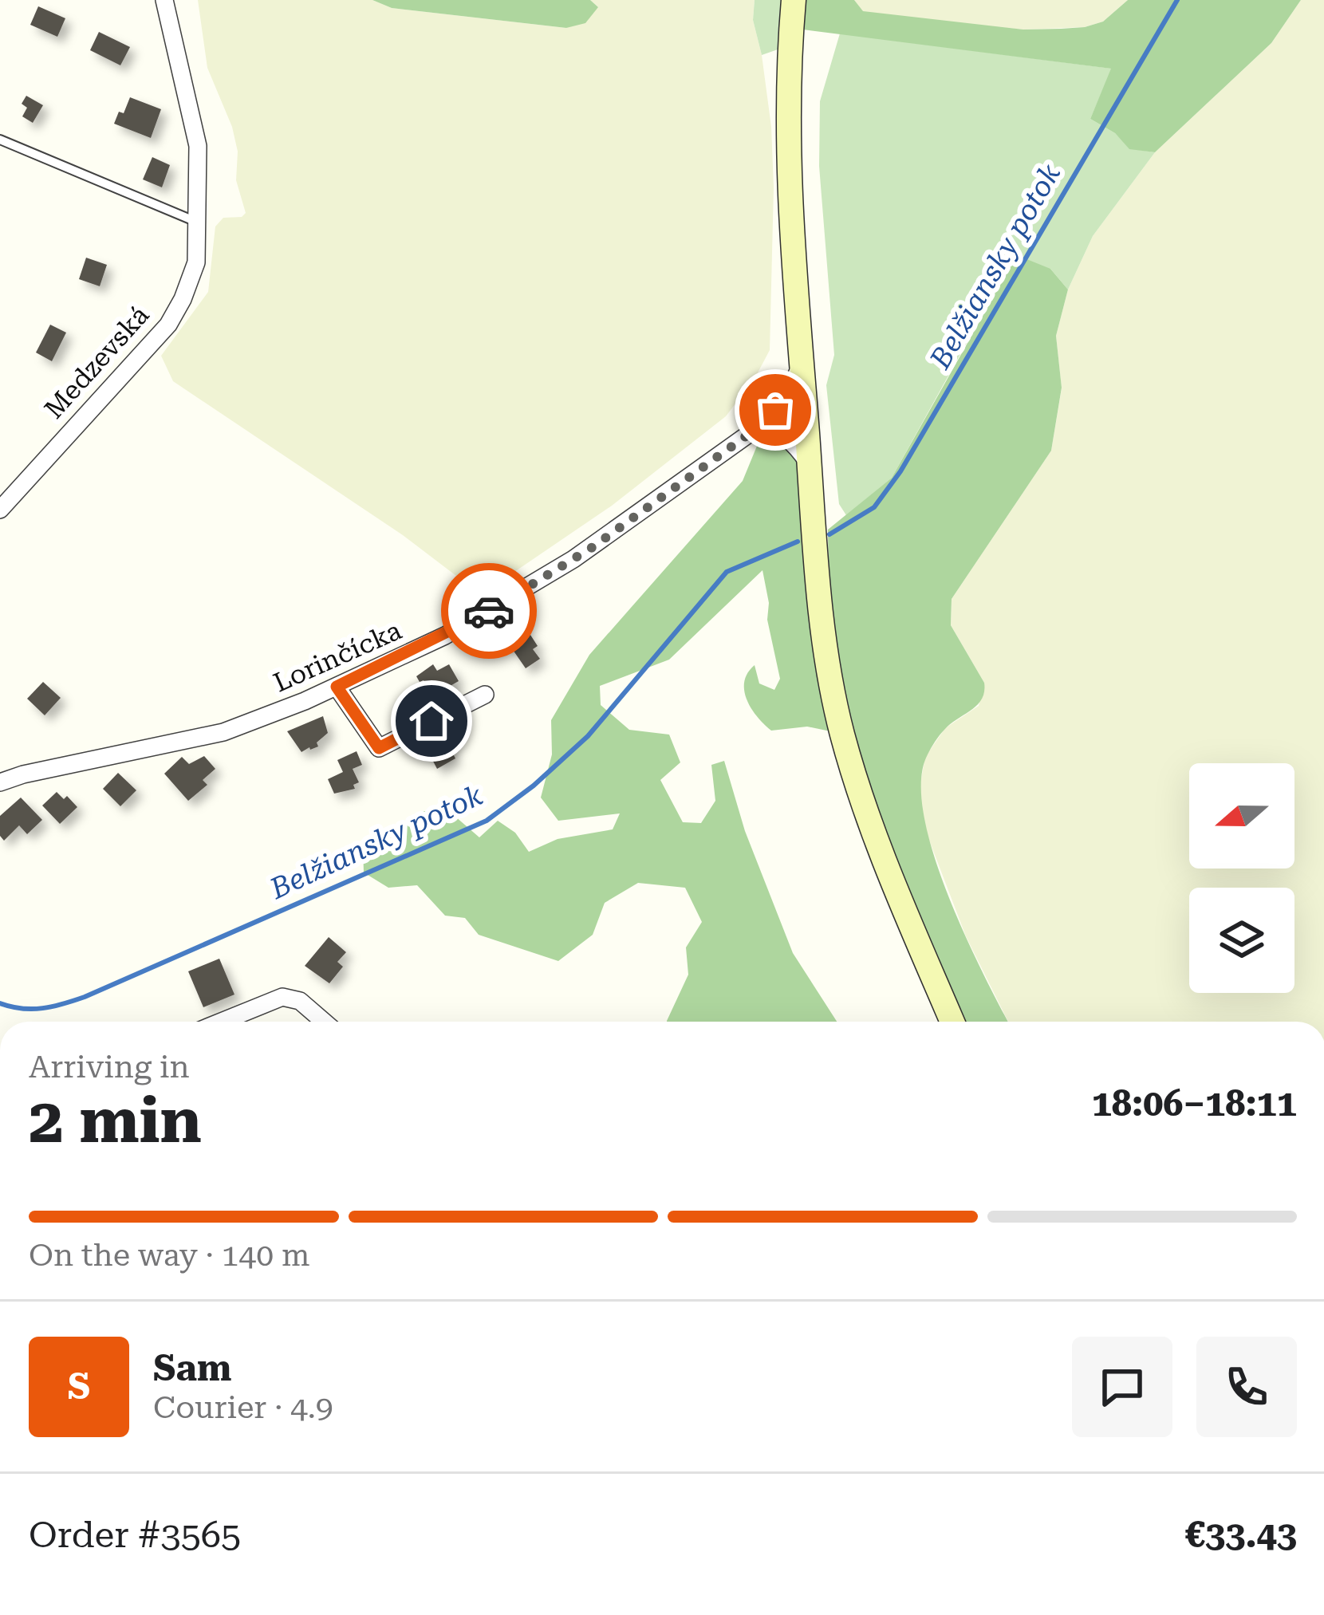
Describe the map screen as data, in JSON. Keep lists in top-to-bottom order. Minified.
{"streets":{"street":["Medzevská","Lorinčícka"]},"water":["Belžiansky potok"],"north":"left","page":{"heading":["2 min","Arriving in","18:06–18:11"],"panel":["Sam","Courier · 4.9","Order #3565","€33.43"],"bar":"On the way · 140 m","round":"S"}}
